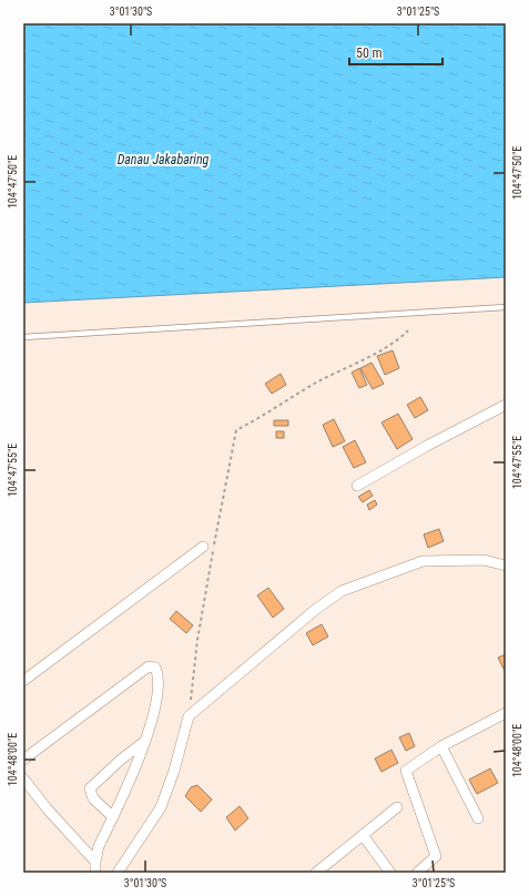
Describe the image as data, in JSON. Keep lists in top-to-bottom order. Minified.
{"water":["Danau Jakabaring"],"scale_bar":"50 m","coordinates":["3°01'30\"S","3°01'25\"S","104°47'50\"E","104°47'55\"E","104°48'00\"E"]}
